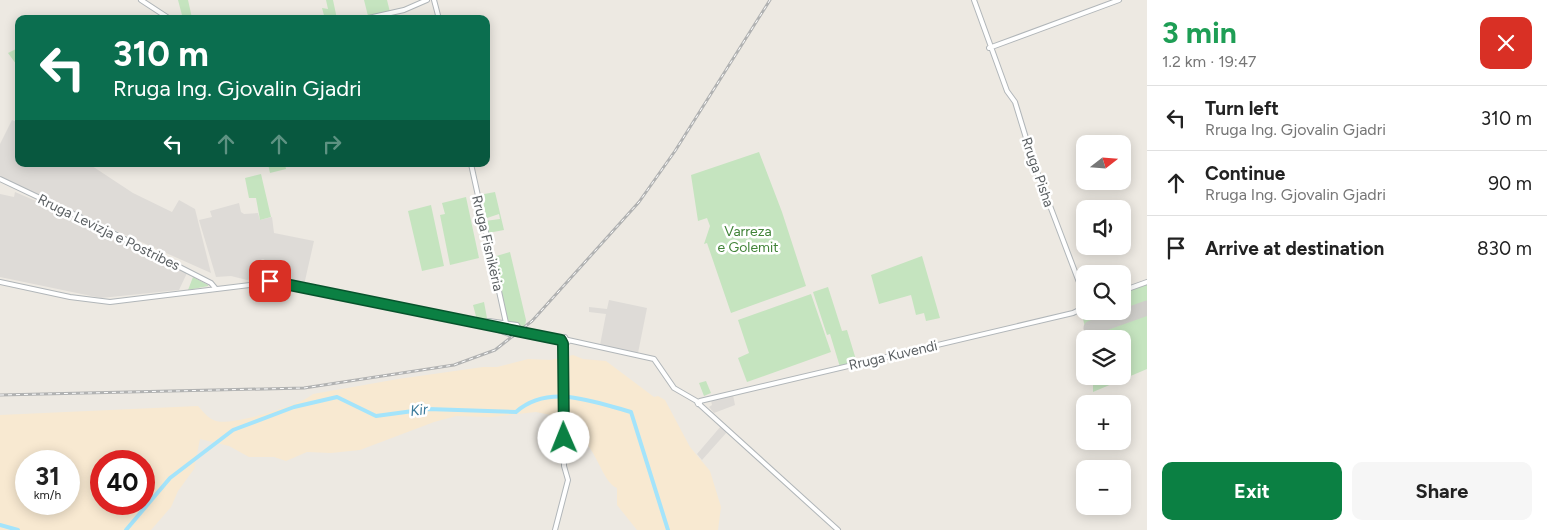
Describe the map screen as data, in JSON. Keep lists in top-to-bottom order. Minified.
{"streets":{"street":["Rruga Pisha","Rruga Levizja e Postribes","Rruga Fisnikëria","Rruga Kuvendi"]},"water":["Kir"],"parks":["Varreza e Golemit"],"north":"right","page":{"heading":["3 min","1.2 km · 19:47"],"turn":["310 m","Rruga Ing. Gjovalin Gjadri"],"list":[{"name":"Turn left","note":"Rruga Ing. Gjovalin Gjadri","value":"310 m"},{"name":"Continue","note":"Rruga Ing. Gjovalin Gjadri","value":"90 m"},{"name":"Arrive at destination","value":"830 m"}],"map_buttons":["+","−"],"speed":"31 km/h","limit":"40","buttons":["Exit","Share"]}}
